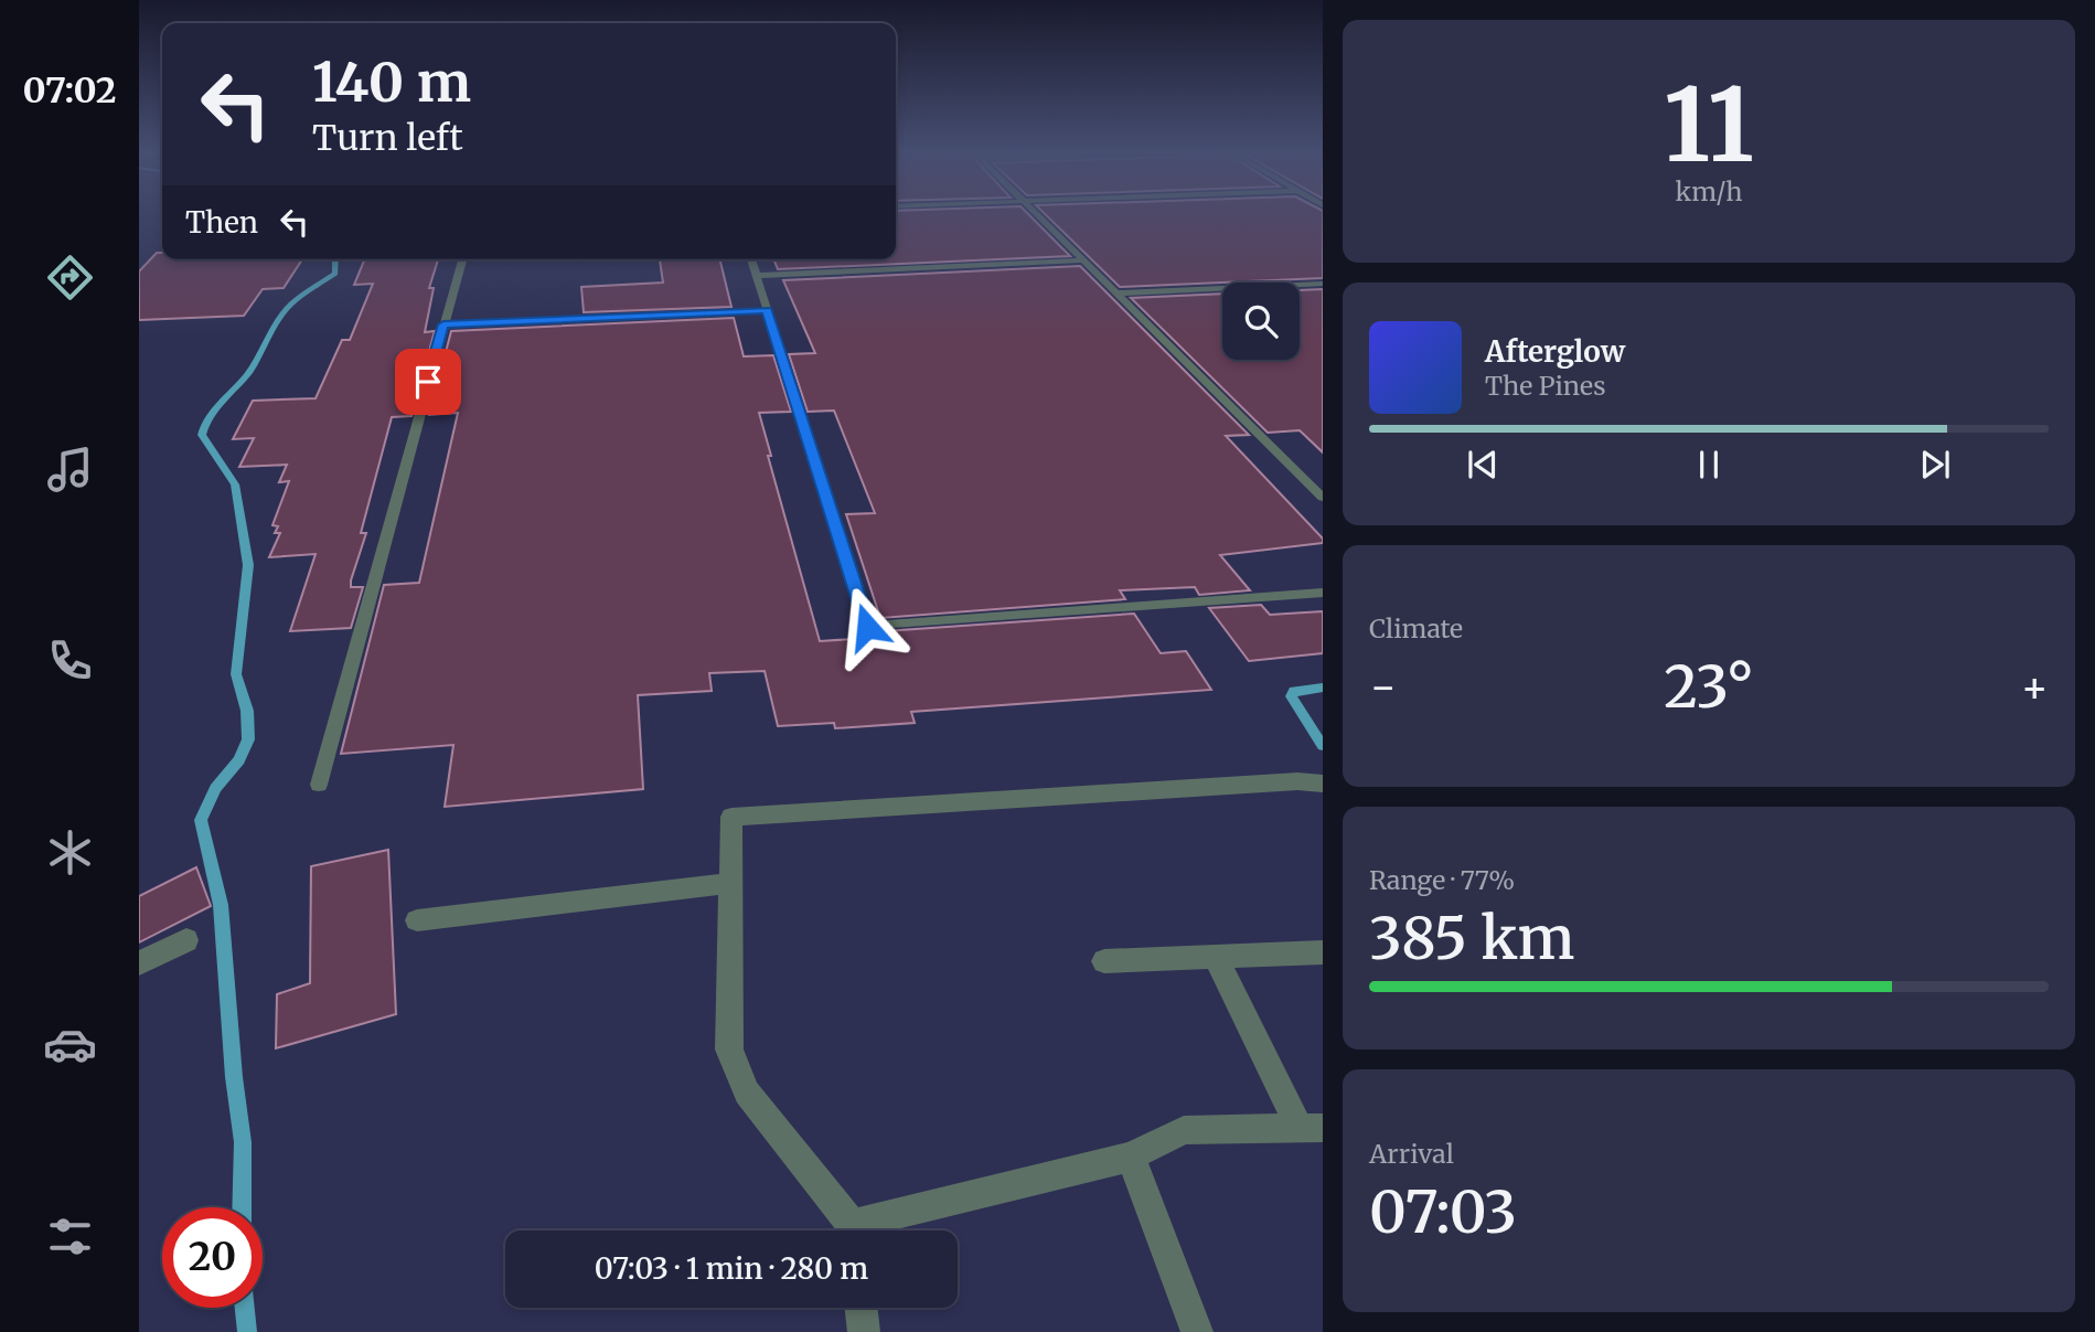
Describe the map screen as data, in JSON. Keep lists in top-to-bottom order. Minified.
{"page":{"tabs":"07:02","tile":[["11","km/h"],"Climate",["Range · 77%","385 km"],["Arrival","07:03"]],"turn":["140 m","Turn left"],"then":"Then","song":["Afterglow","The Pines"],"heat":["−","23°","+"],"limit":"20","trip":"07:03 · 1 min · 280 m"}}
